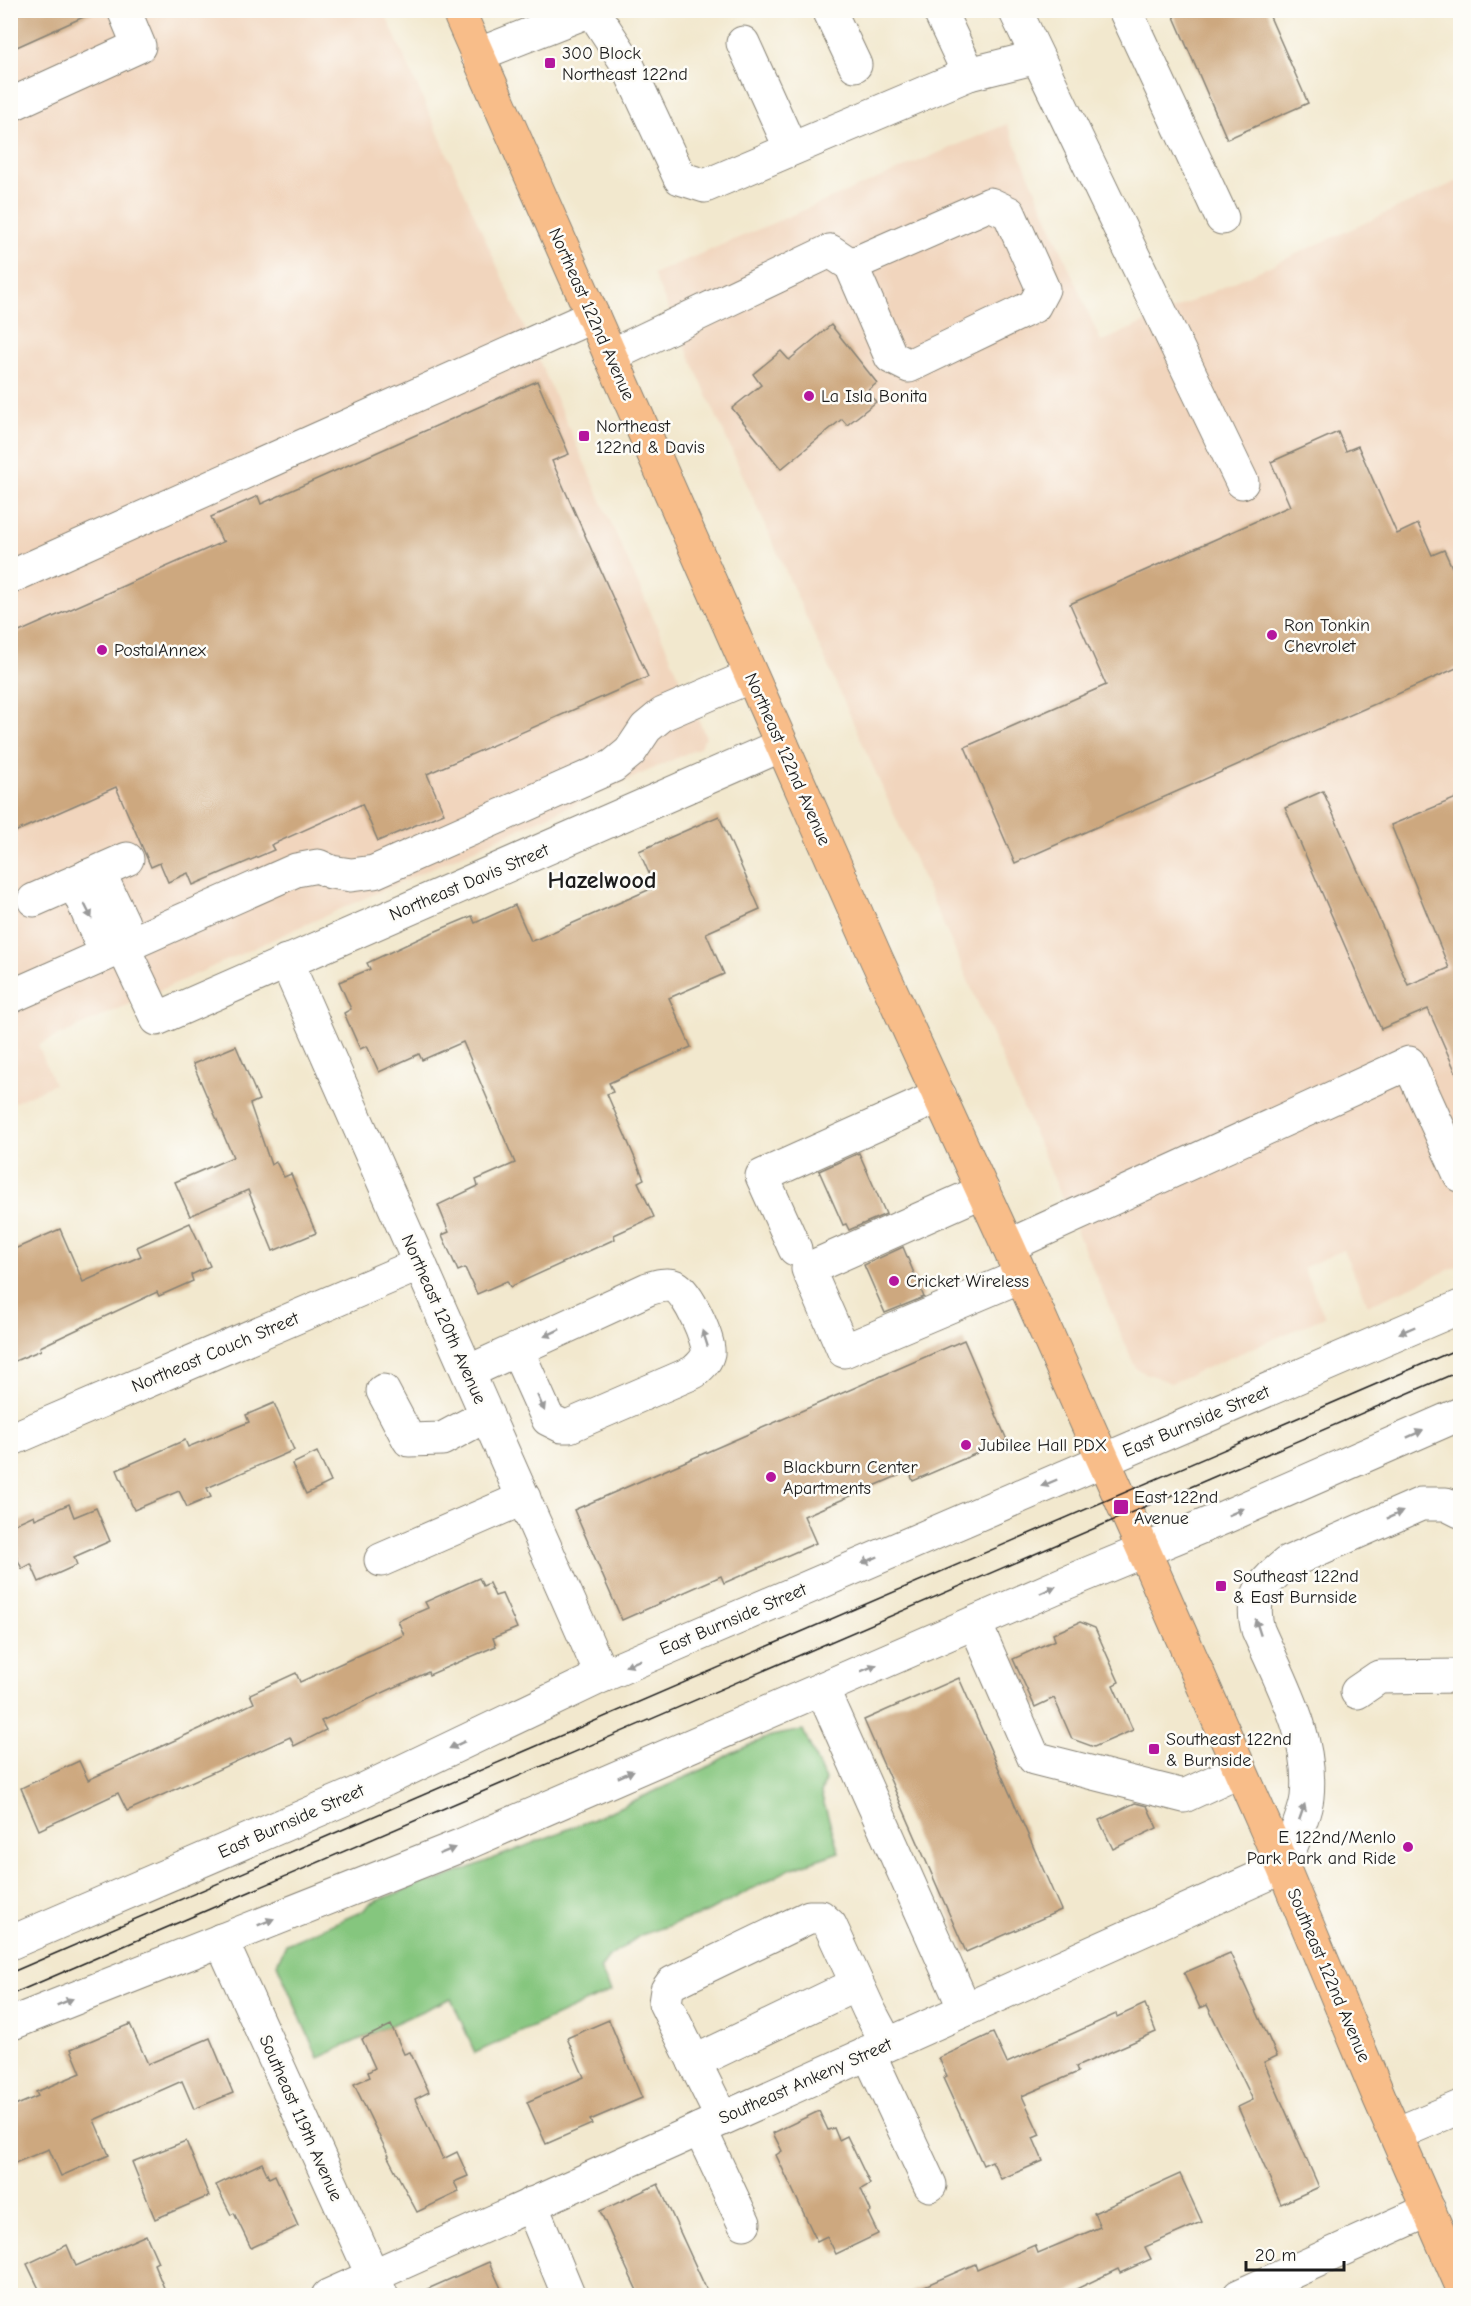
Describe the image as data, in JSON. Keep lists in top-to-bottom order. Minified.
{"streets":{"main road":["Northeast 122nd Avenue","Southeast 122nd Avenue"],"street":["Northeast Davis Street","Northeast 120th Avenue","Northeast Couch Street","East Burnside Street","Southeast Ankeny Street","Southeast 119th Avenue"]},"crossings":[["Northeast 122nd Avenue","Northeast Davis Street"],["Northeast 122nd Avenue","East Burnside Street"],["Northeast 122nd Avenue","Southeast 122nd Avenue"],["Northeast Davis Street","Northeast 120th Avenue"],["Northeast 120th Avenue","Northeast Couch Street"],["Northeast 120th Avenue","East Burnside Street"],["Southeast 122nd Avenue","Southeast Ankeny Street"],["Southeast Ankeny Street","Southeast 119th Avenue"]],"districts":["Hazelwood"],"places":{"transit":["300 Block Northeast 122nd","Northeast 122nd & Davis","East 122nd Avenue","Southeast 122nd & East Burnside","Southeast 122nd & Burnside"],"other":["La Isla Bonita","Ron Tonkin Chevrolet","PostalAnnex","Cricket Wireless","Jubilee Hall PDX","Blackburn Center Apartments","E 122nd/Menlo Park Park and Ride"]},"scale_bar":"20 m"}
